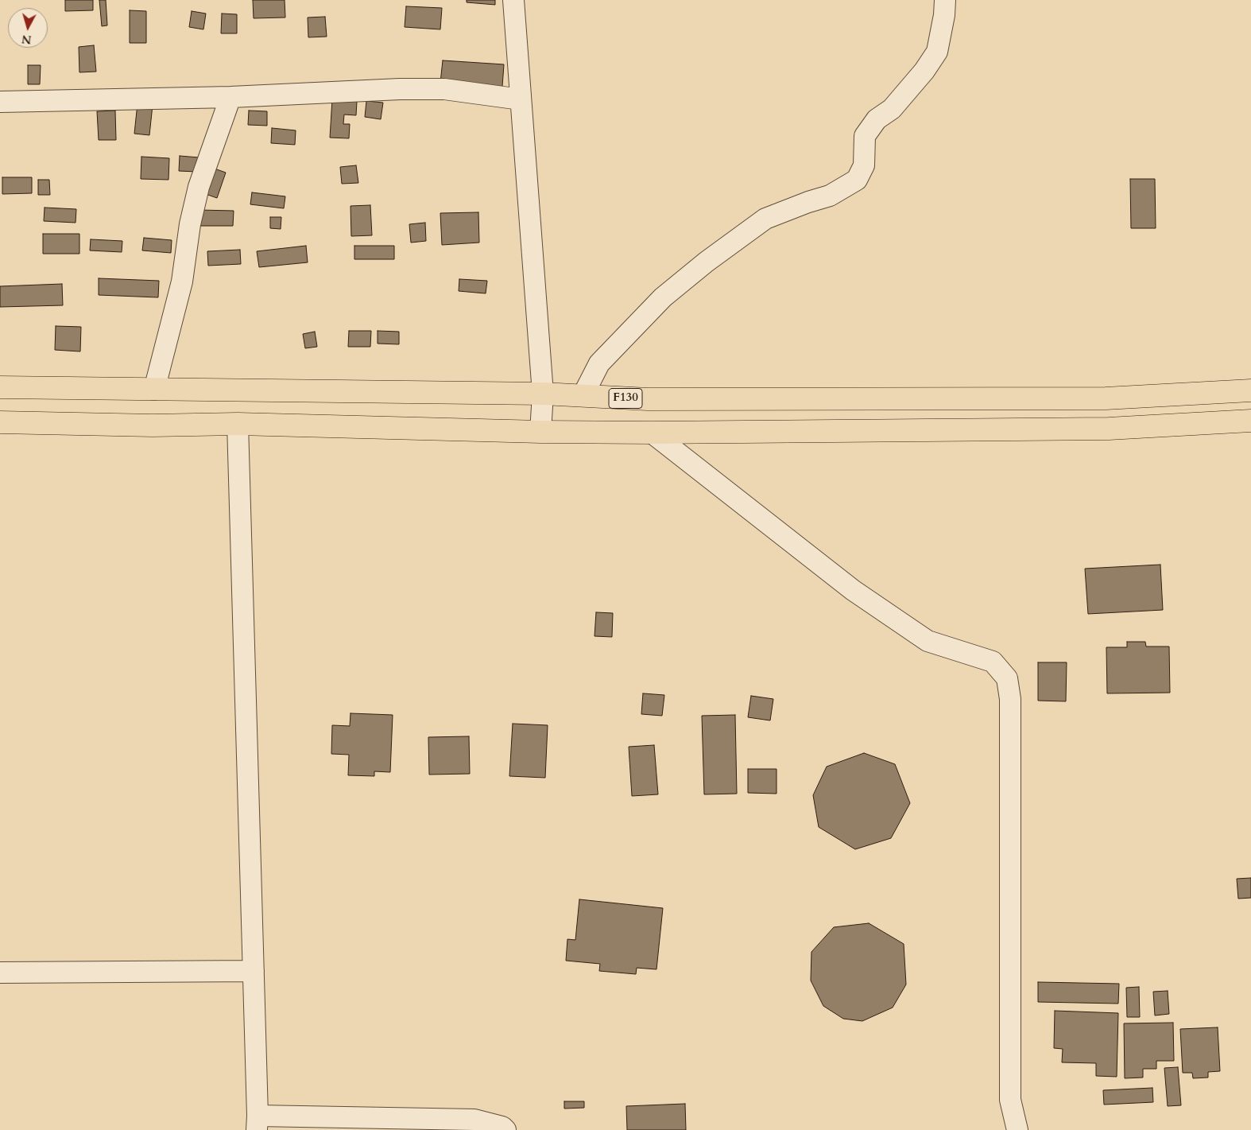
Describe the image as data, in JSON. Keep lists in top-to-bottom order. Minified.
{"streets":{"main road":["F130"]},"north":"bottom"}
